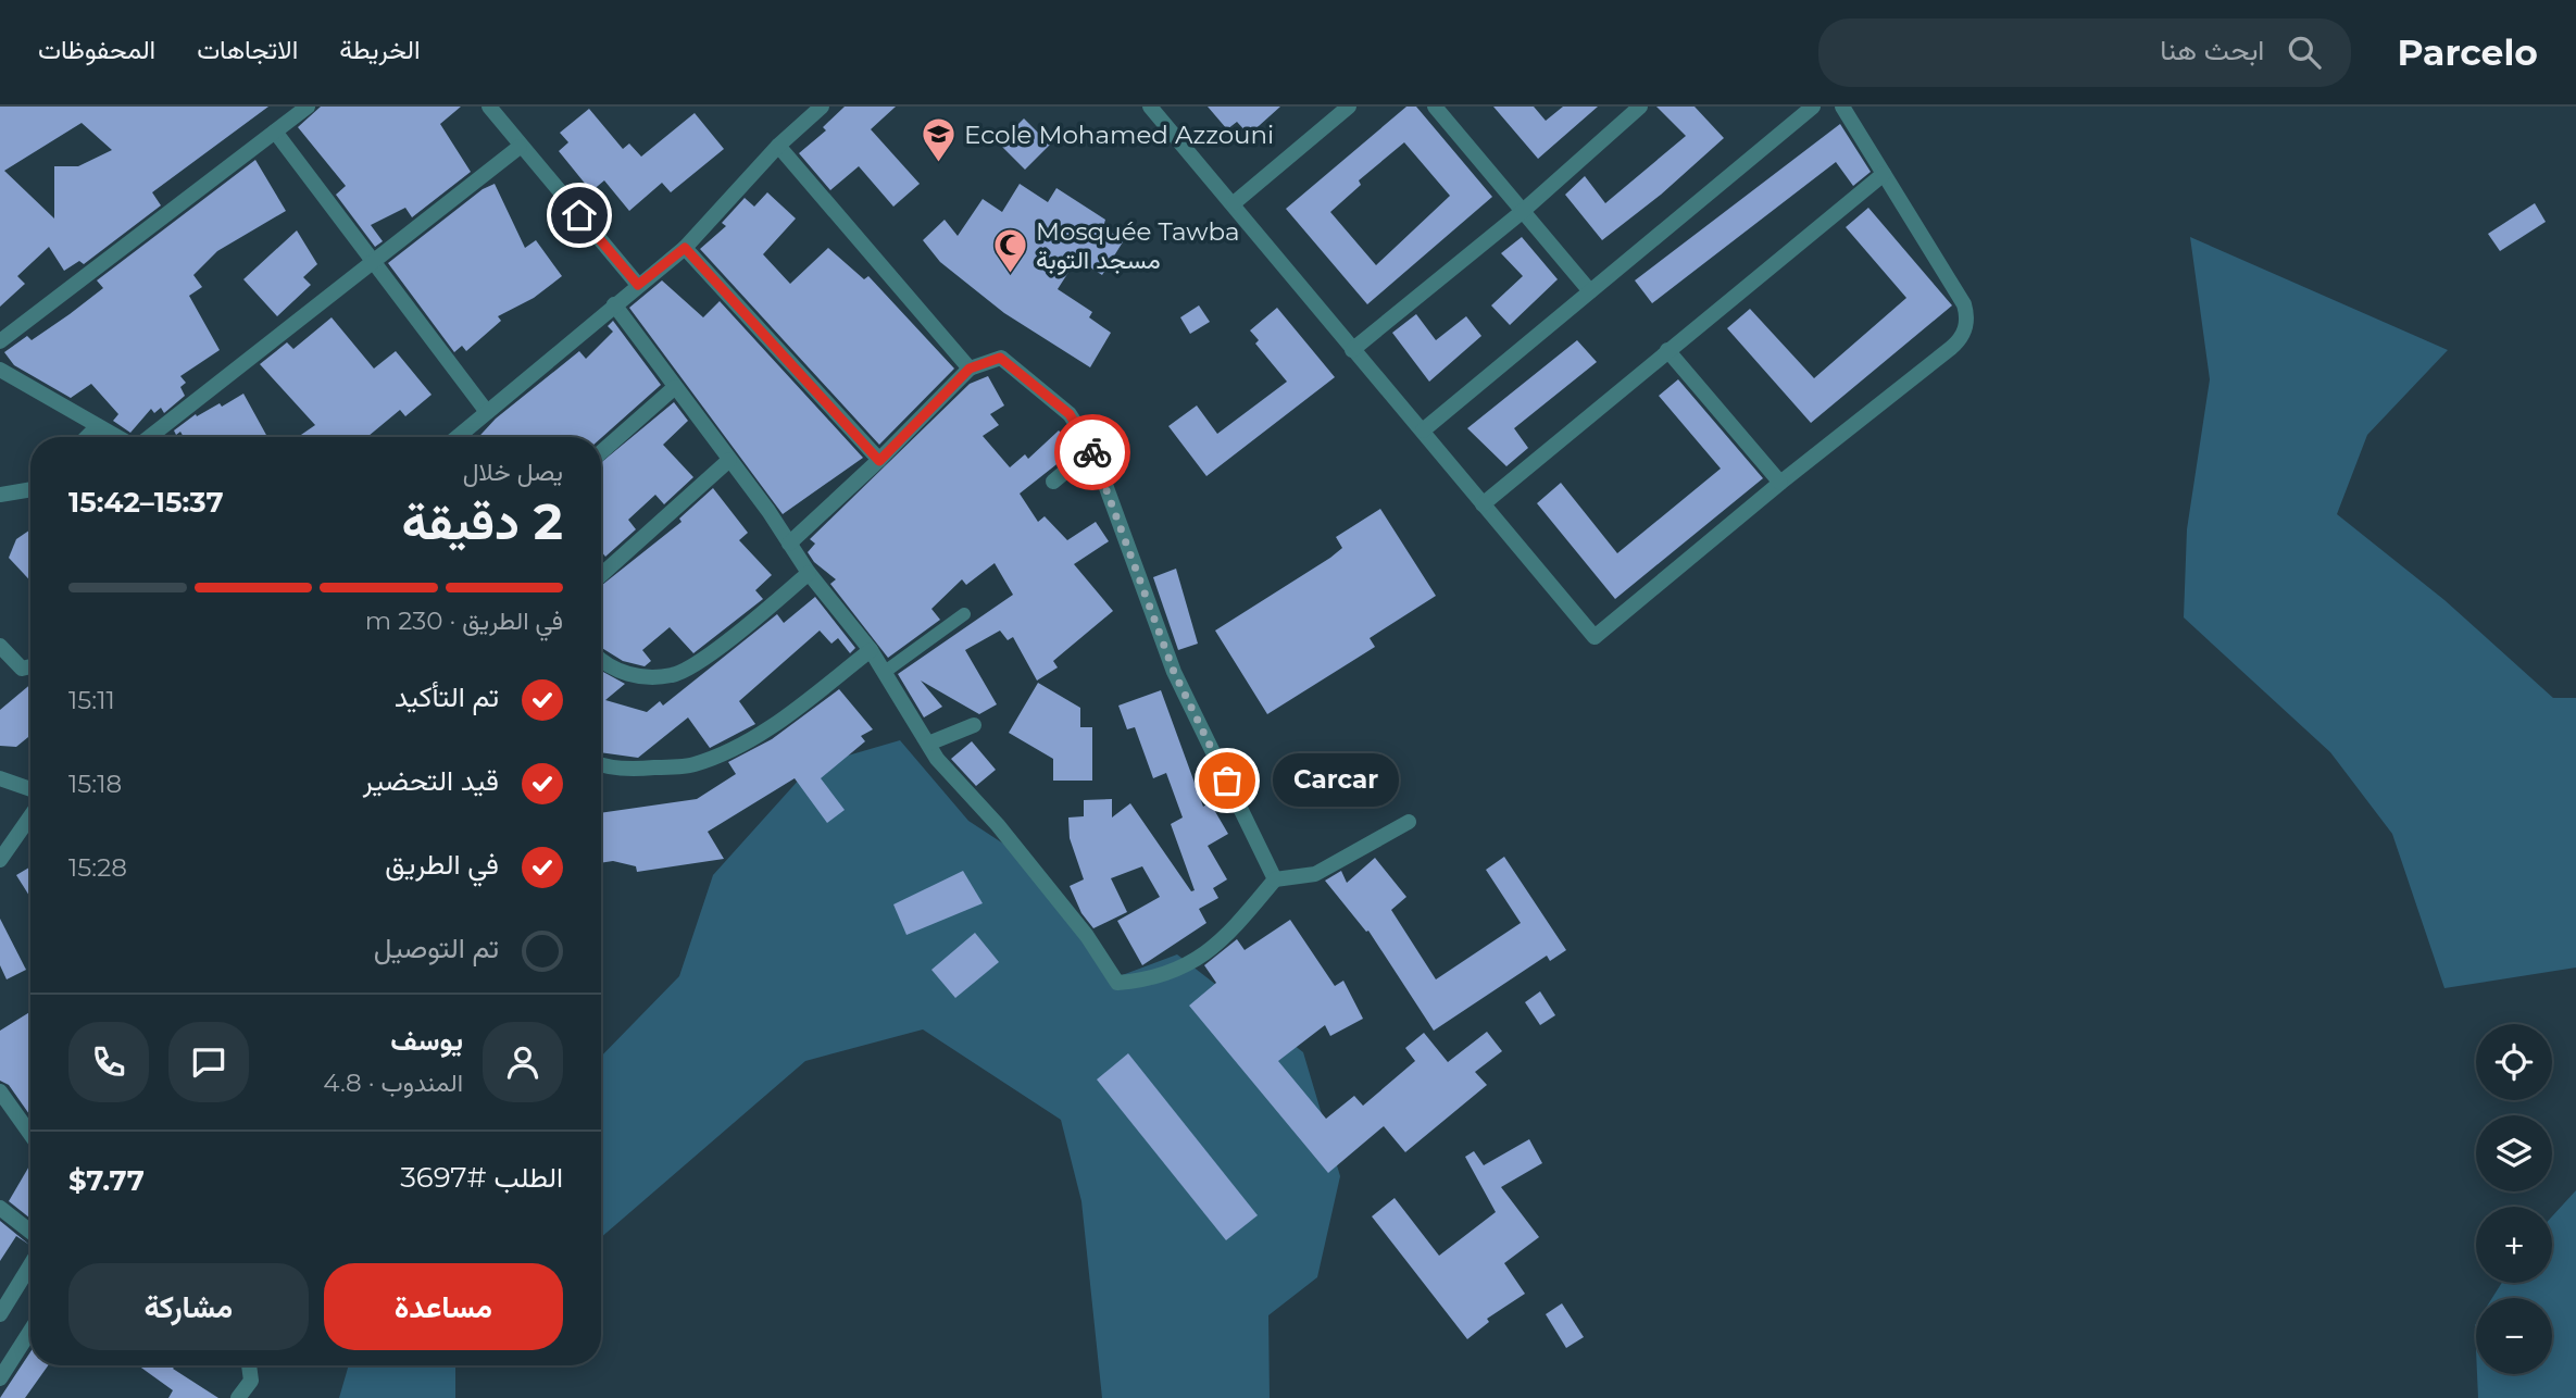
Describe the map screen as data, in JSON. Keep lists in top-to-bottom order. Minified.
{"places":{"school or university":["Ecole Mohamed Azzouni"],"mosque":["Mosquée Tawba مسجد التوبة"],"other":["Carcar"]},"page":{"header":"Parcelo","search":"ابحث هنا","nav":["الخريطة","الاتجاهات","المحفوظات"],"heading":["2 دقيقة","يصل خلال","15:37–15:42"],"panel":["يوسف","المندوب · 4.8","الطلب #3697","$7.77"],"bar":"في الطريق · 230 m","list":[["تم التأكيد","15:11"],["قيد التحضير","15:18"],["في الطريق","15:28"],"تم التوصيل"],"bubble":"Carcar","map_buttons":["+","−"],"buttons":["مساعدة","مشاركة"]}}
